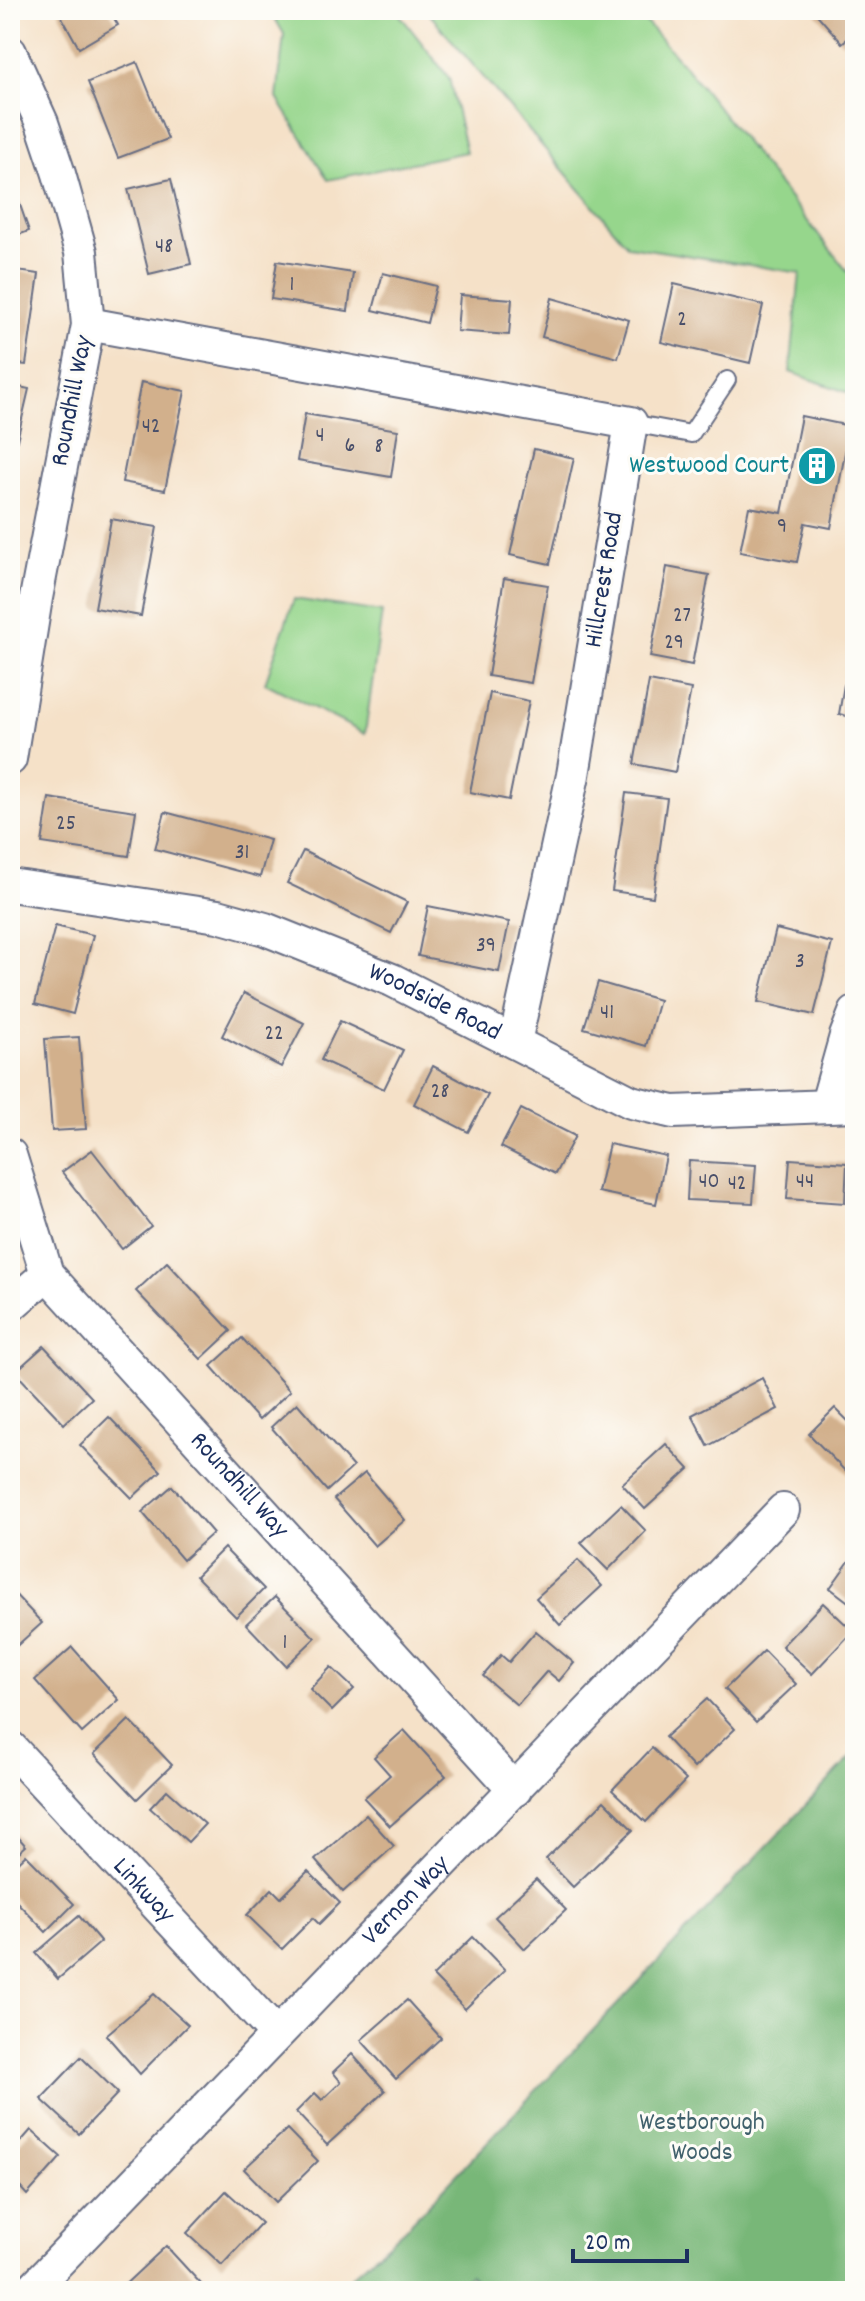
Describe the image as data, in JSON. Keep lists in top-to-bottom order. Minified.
{"streets":{"street":["Roundhill Way","Hillcrest Road","Woodside Road","Linkway","Vernon Way"]},"crossings":[["Roundhill Way","Vernon Way"],["Hillcrest Road","Woodside Road"],["Linkway","Vernon Way"]],"parks":["Westborough Woods"],"places":{"building":["Westwood Court"]},"house_numbers":["48","1","2","42","4","6","8","9","27","29","25","31","39","3","41","22","28","40","44","42","1"],"scale_bar":"20 m"}
